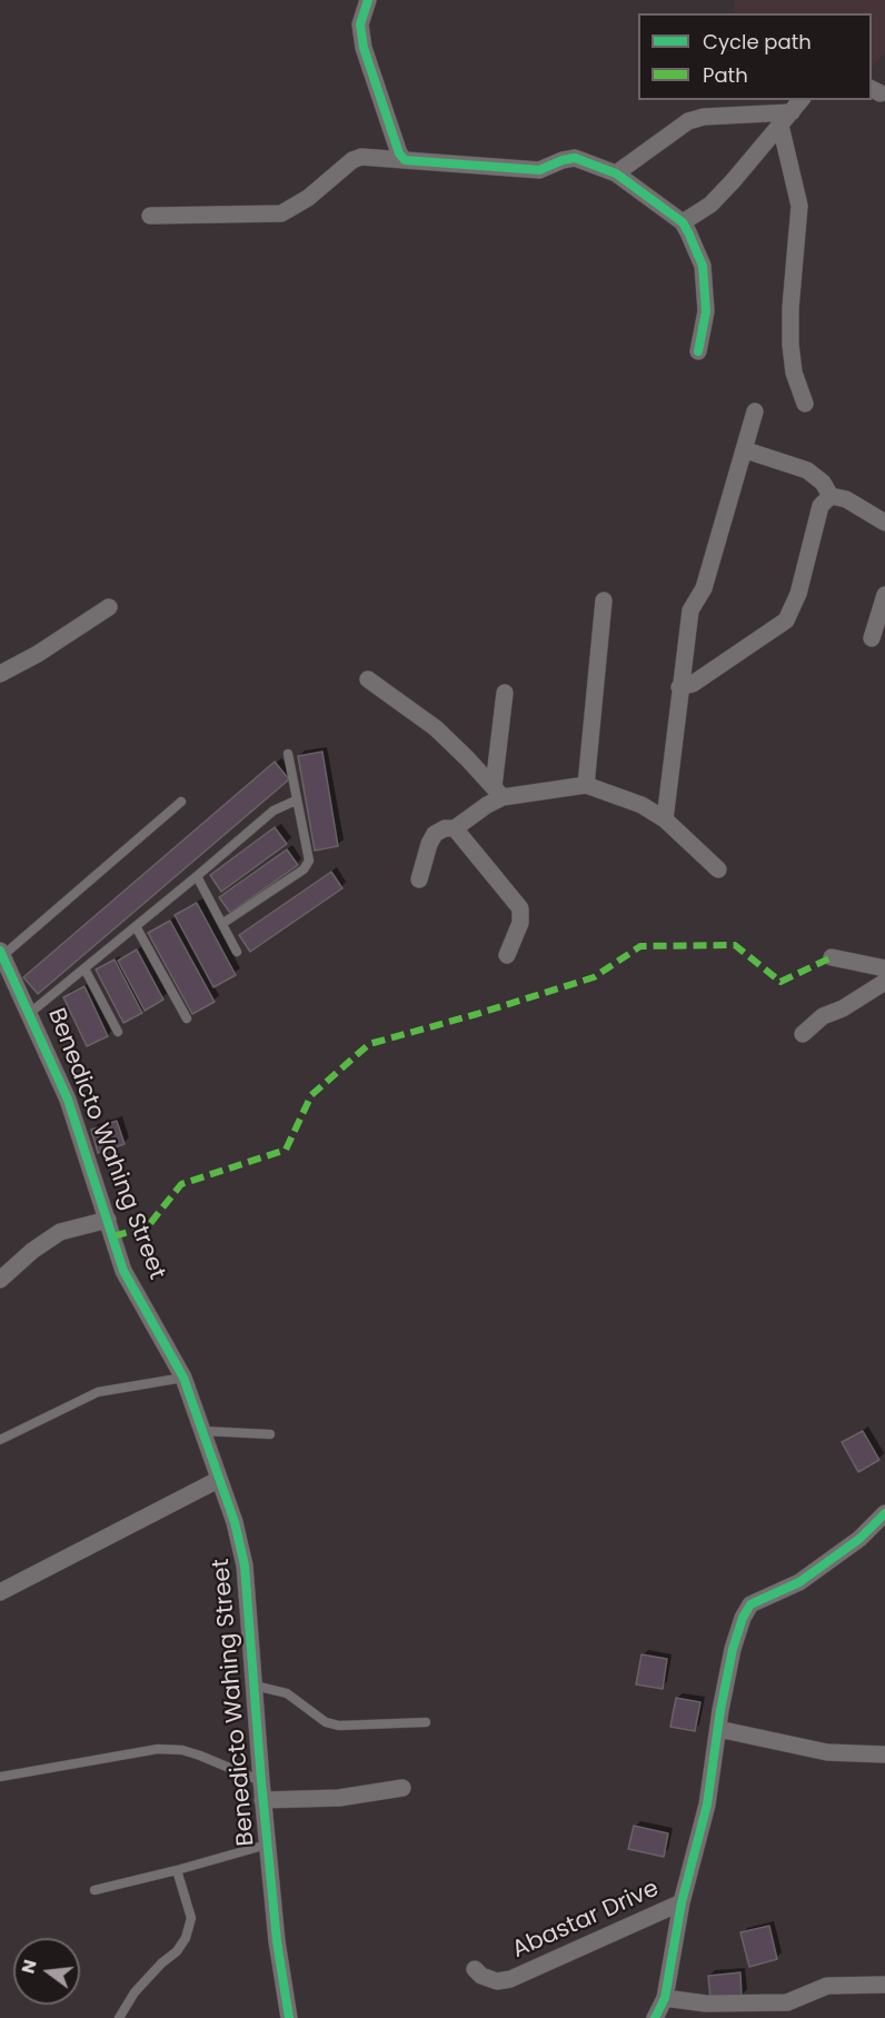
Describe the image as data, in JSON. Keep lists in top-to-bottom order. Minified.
{"streets":{"street":["Benedicto Wahing Street","Abastar Drive"]},"legend":["Cycle path","Path"],"north":"left"}
